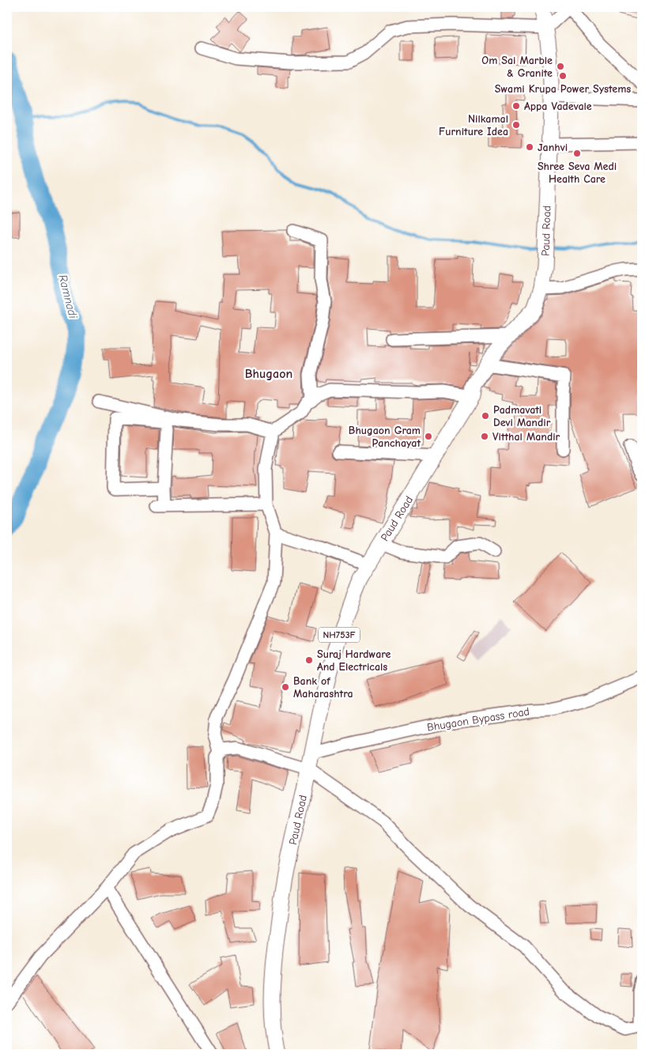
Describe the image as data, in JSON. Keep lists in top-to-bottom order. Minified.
{"streets":{"main road":["Paud Road","NH753F"],"street":["Bhugaon Bypass road"]},"crossings":[["Paud Road","Bhugaon Bypass road"]],"districts":["Bhugaon"],"water":["Ramnadi"],"places":["Om Sai Marble & Granite","Swami Krupa Power Systems","Appa Vadevale","Nilkamal Furniture Idea","Janhvi","Shree Seva Medi Health Care","Padmavati Devi Mandir","Bhugaon Gram Panchayat","Vitthal Mandir","Suraj Hardware And Electricals","Bank of Maharashtra"]}
